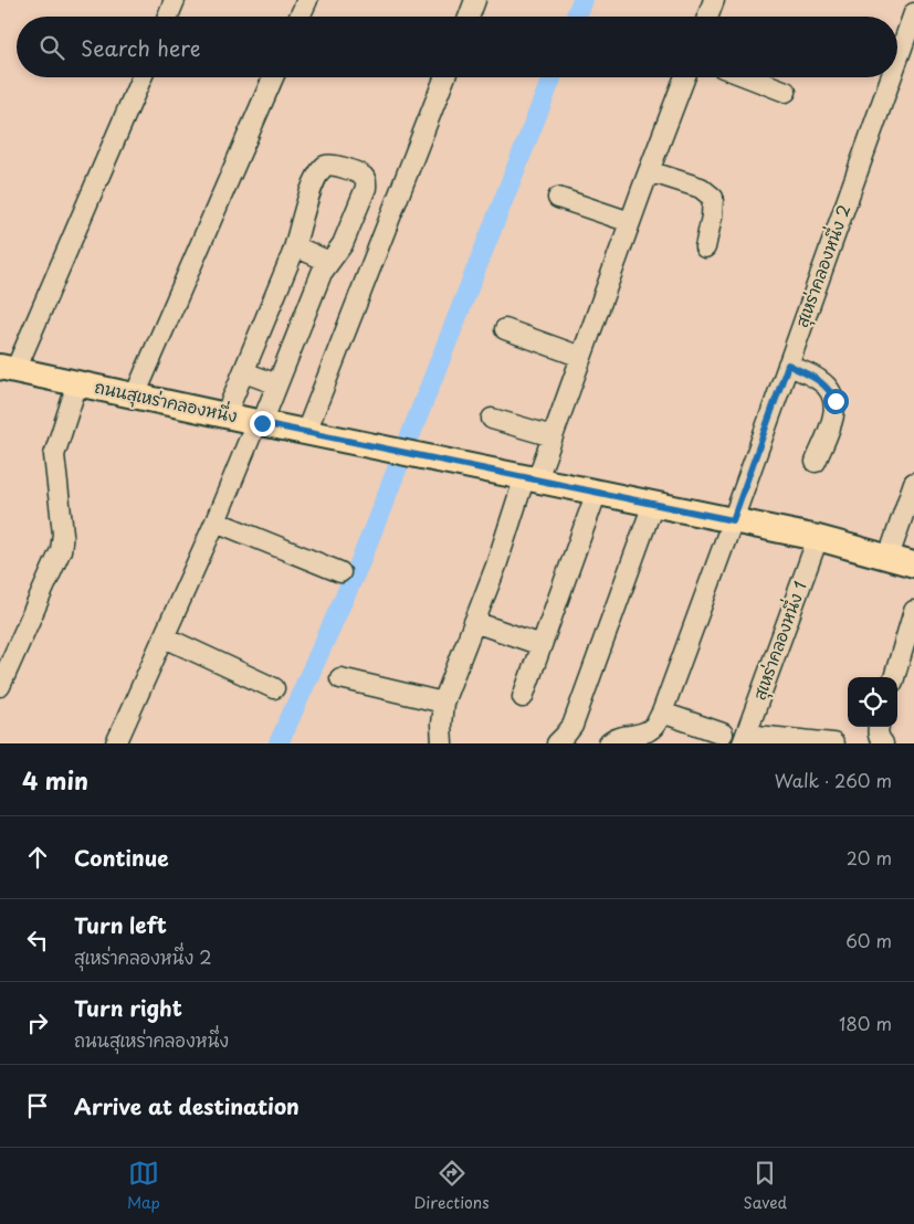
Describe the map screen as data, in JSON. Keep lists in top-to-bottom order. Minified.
{"streets":{"main road":["ถนนสุเหร่าคลองหนึ่ง"],"street":["สุเหร่าคลองหนึ่ง 2","สุเหร่าคลองหนึ่ง 1"]},"crossings":[["สุเหร่าคลองหนึ่ง 2","ถนนสุเหร่าคลองหนึ่ง"],["ถนนสุเหร่าคลองหนึ่ง","สุเหร่าคลองหนึ่ง 1"]],"page":{"search":"Search here","heading":["4 min","Walk · 260 m"],"list":[["Continue","20 m"],["Turn left","สุเหร่าคลองหนึ่ง 2","60 m"],["Turn right","ถนนสุเหร่าคลองหนึ่ง","180 m"],"Arrive at destination"],"nav":["Map","Directions","Saved"]}}
